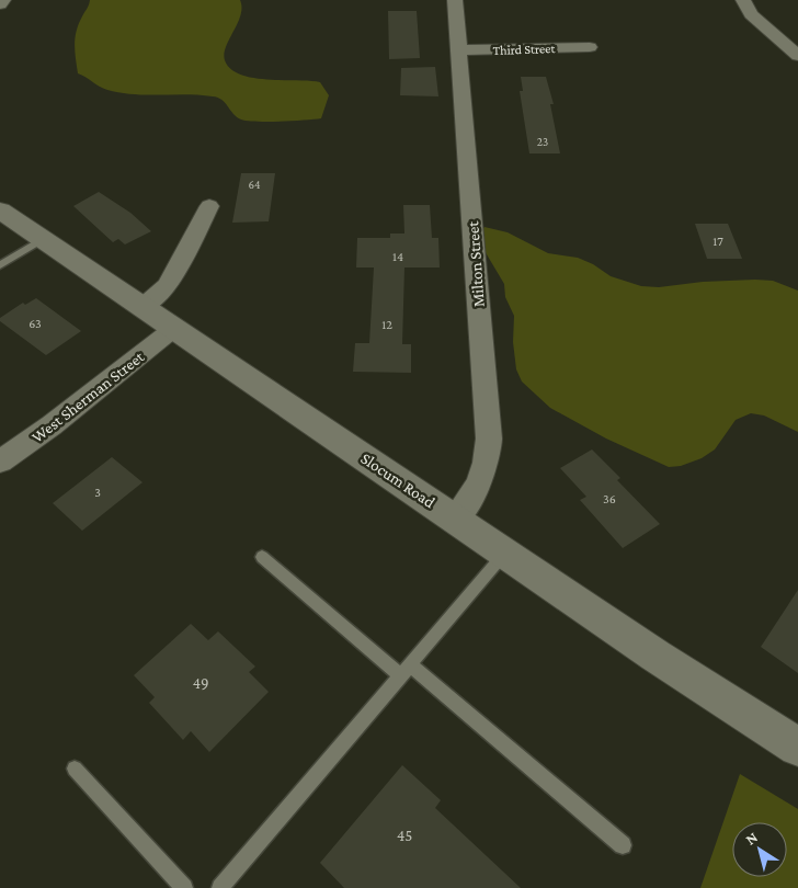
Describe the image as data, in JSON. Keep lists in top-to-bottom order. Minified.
{"streets":{"main road":["Slocum Road"],"street":["Third Street","Milton Street","West Sherman Street"]},"crossings":[["Third Street","Milton Street"],["Milton Street","Slocum Road"],["West Sherman Street","Slocum Road"]],"house_numbers":["23","64","17","14","63","12","3","36","49","45"],"north":"top left"}
